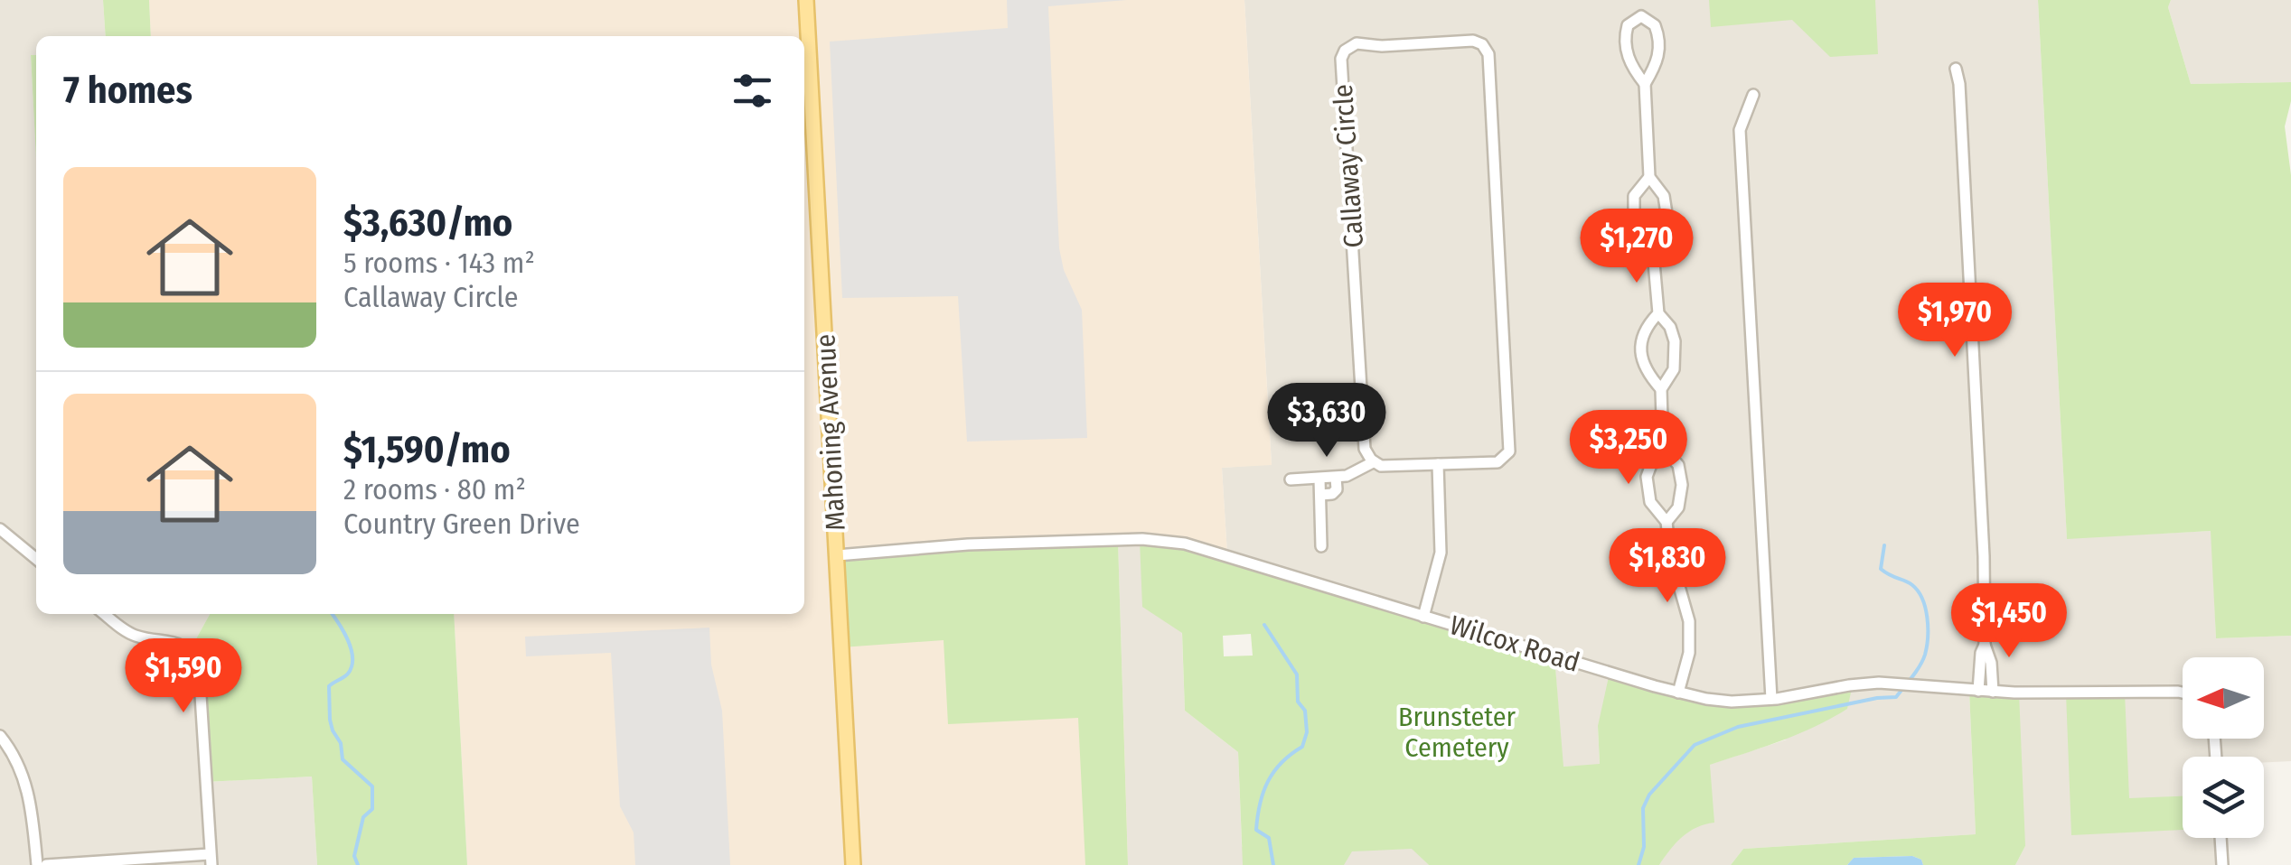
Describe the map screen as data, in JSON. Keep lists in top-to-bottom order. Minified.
{"streets":{"main road":["Mahoning Avenue"],"street":["Callaway Circle","Wilcox Road"]},"crossings":[["Mahoning Avenue","Wilcox Road"]],"parks":["Brunsteter Cemetery"],"north":"left","page":{"heading":"7 homes","list":[{"name":"$3,630/mo","note":"5 rooms · 143 m² · Callaway Circle"},{"name":"$1,590/mo","note":"2 rooms · 80 m² · Country Green Drive"}],"price":["$1,270","$1,970","$3,630","$3,250","$1,830","$1,450","$1,590"]}}
